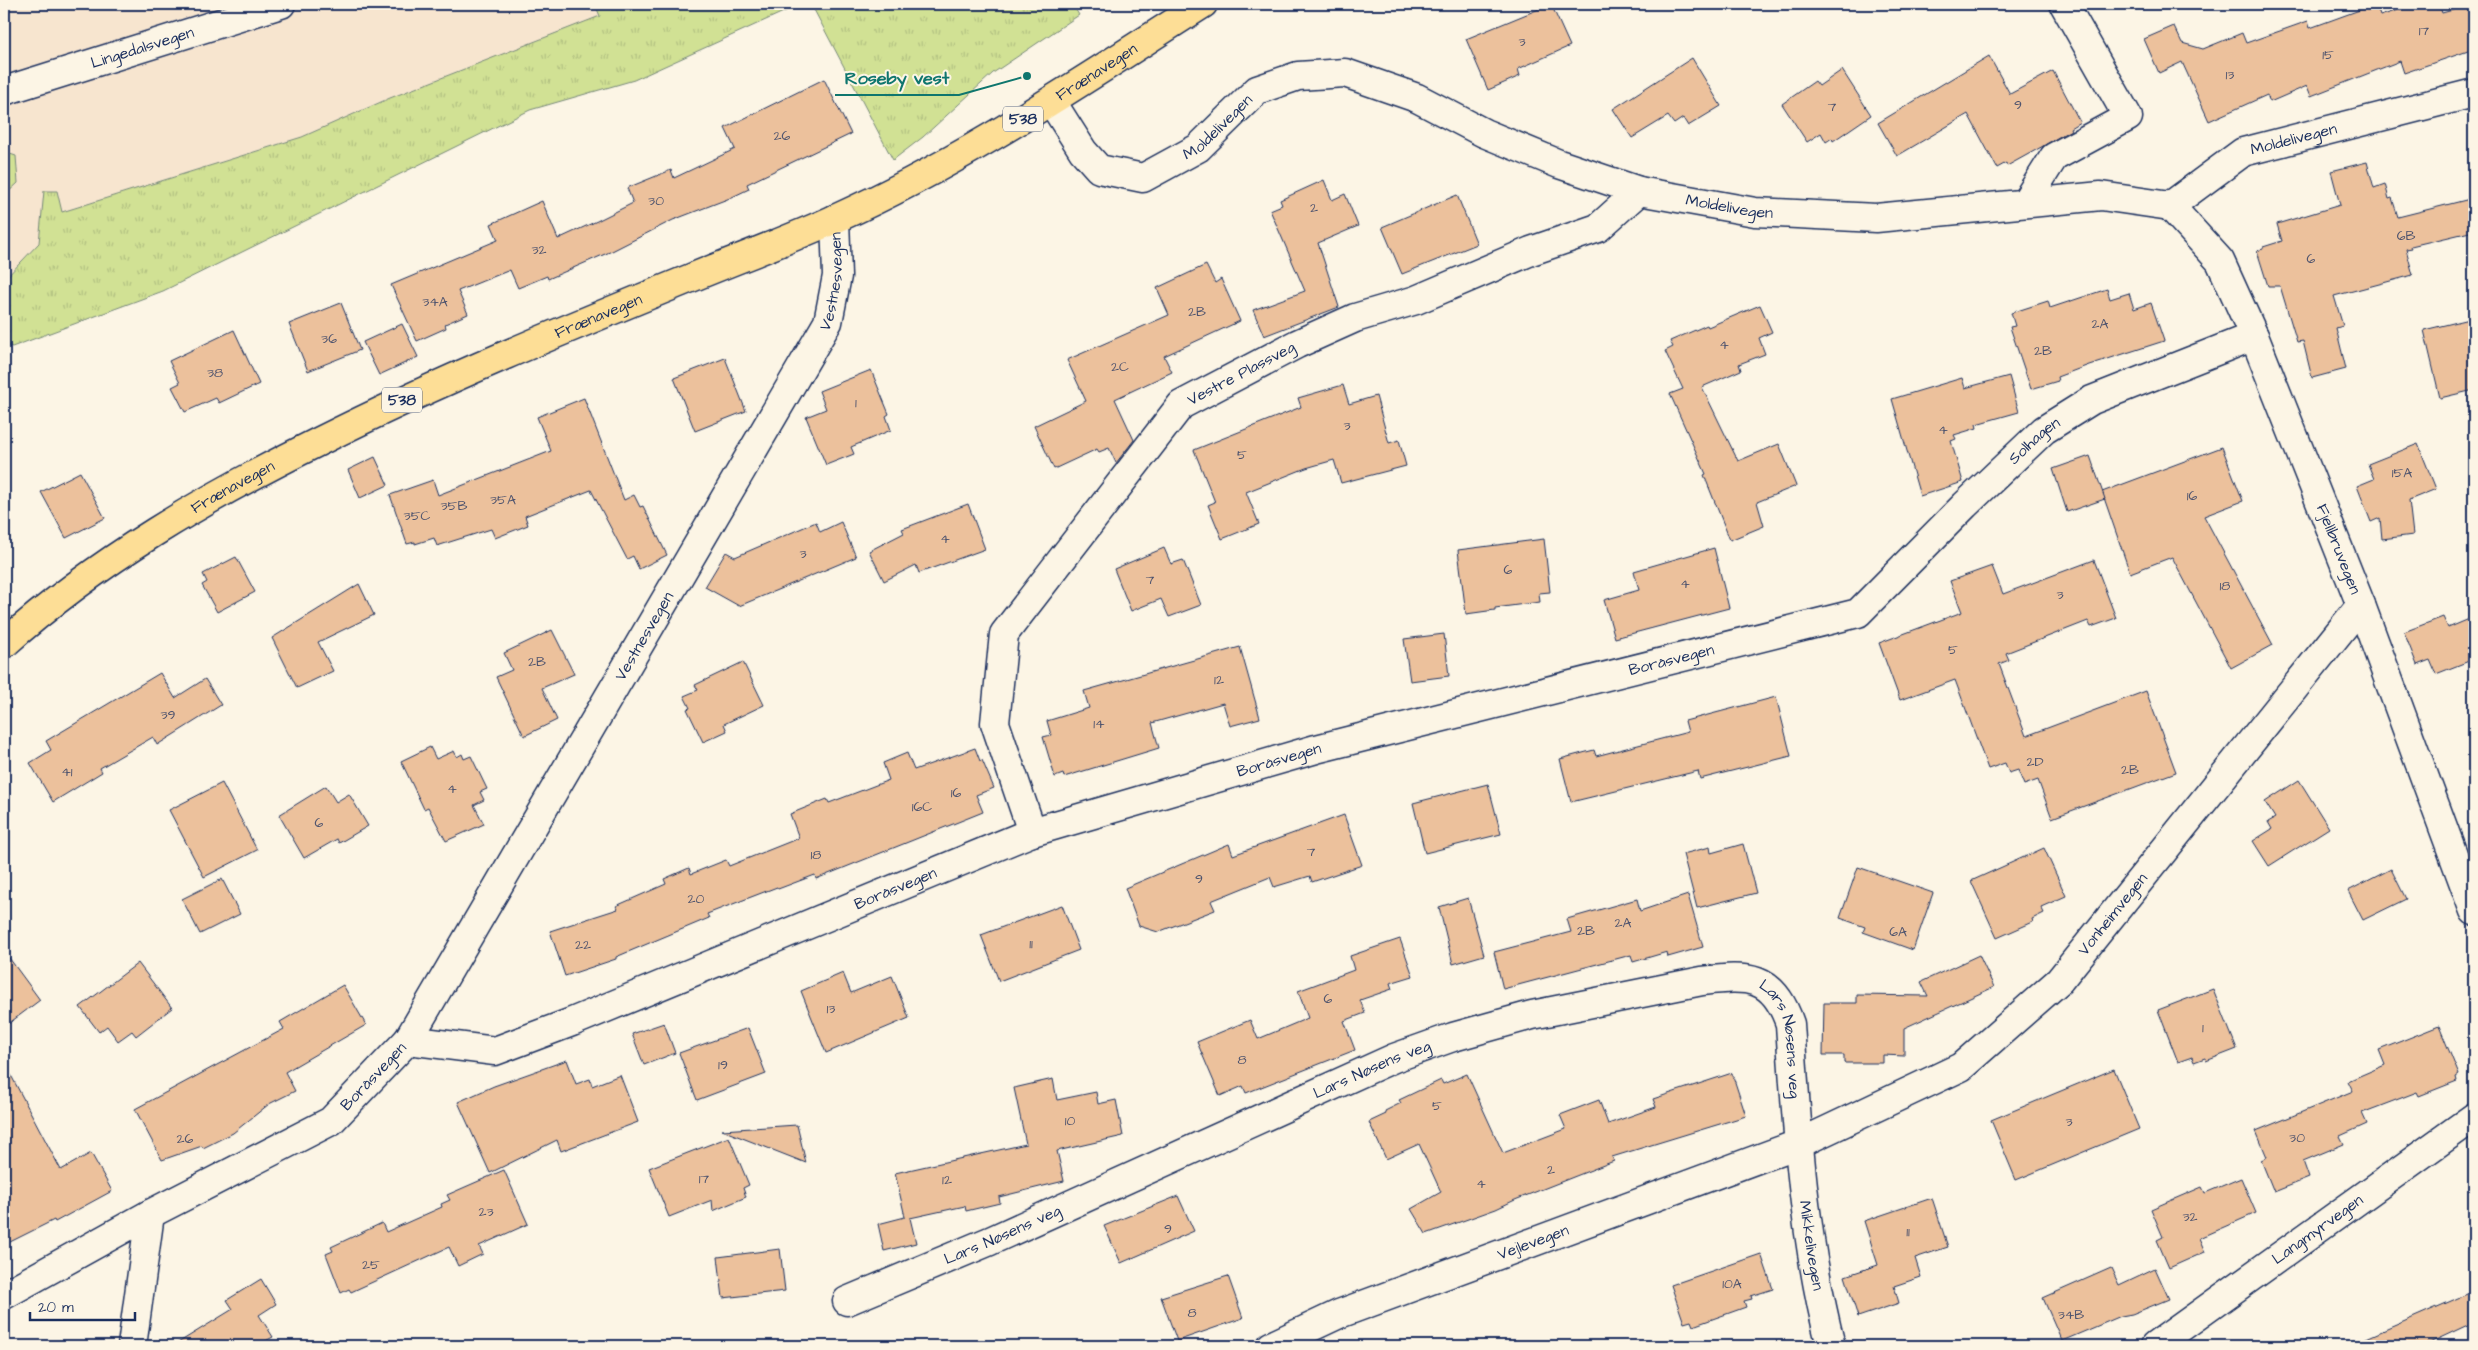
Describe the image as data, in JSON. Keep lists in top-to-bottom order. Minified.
{"streets":{"main road":["Frænavegen","538"],"street":["Lingedalsvegen","Moldelivegen","Vestnesvegen","Vestre Plassveg","Solhagen","Fjellbruvegen","Boråsvegen","Vonheimvegen","Lars Nøsens veg","Langmyrvegen","Vejlevegen","Mikkelivegen"]},"crossings":[["Frænavegen","Moldelivegen"],["Frænavegen","Vestnesvegen"],["Moldelivegen","Vestre Plassveg"],["Moldelivegen","Fjellbruvegen"],["Vestnesvegen","Boråsvegen"],["Vestre Plassveg","Boråsvegen"],["Solhagen","Fjellbruvegen"],["Solhagen","Boråsvegen"],["Fjellbruvegen","Vonheimvegen"],["Vonheimvegen","Lars Nøsens veg"],["Vonheimvegen","Vejlevegen"],["Vonheimvegen","Mikkelivegen"],["Lars Nøsens veg","Vejlevegen"],["Lars Nøsens veg","Mikkelivegen"],["Vejlevegen","Mikkelivegen"]],"places":["Roseby vest"],"house_numbers":["17","3","15","13","9","7","26","30","2","6B","32","6","34A","2B","2A","36","4","2B","2C","38","1","3","4","5","15A","16","35A","35B","35C","4","3","6","7","4","18","3","5","2B","12","39","14","2D","2B","41","4","16","16C","6","7","18","9","20","2A","2B","6A","11","22","6","13","1","8","19","5","10","3","30","26","2","17","12","4","23","32","9","11","25","10A","8","34B"],"scale_bar":"20 m"}
